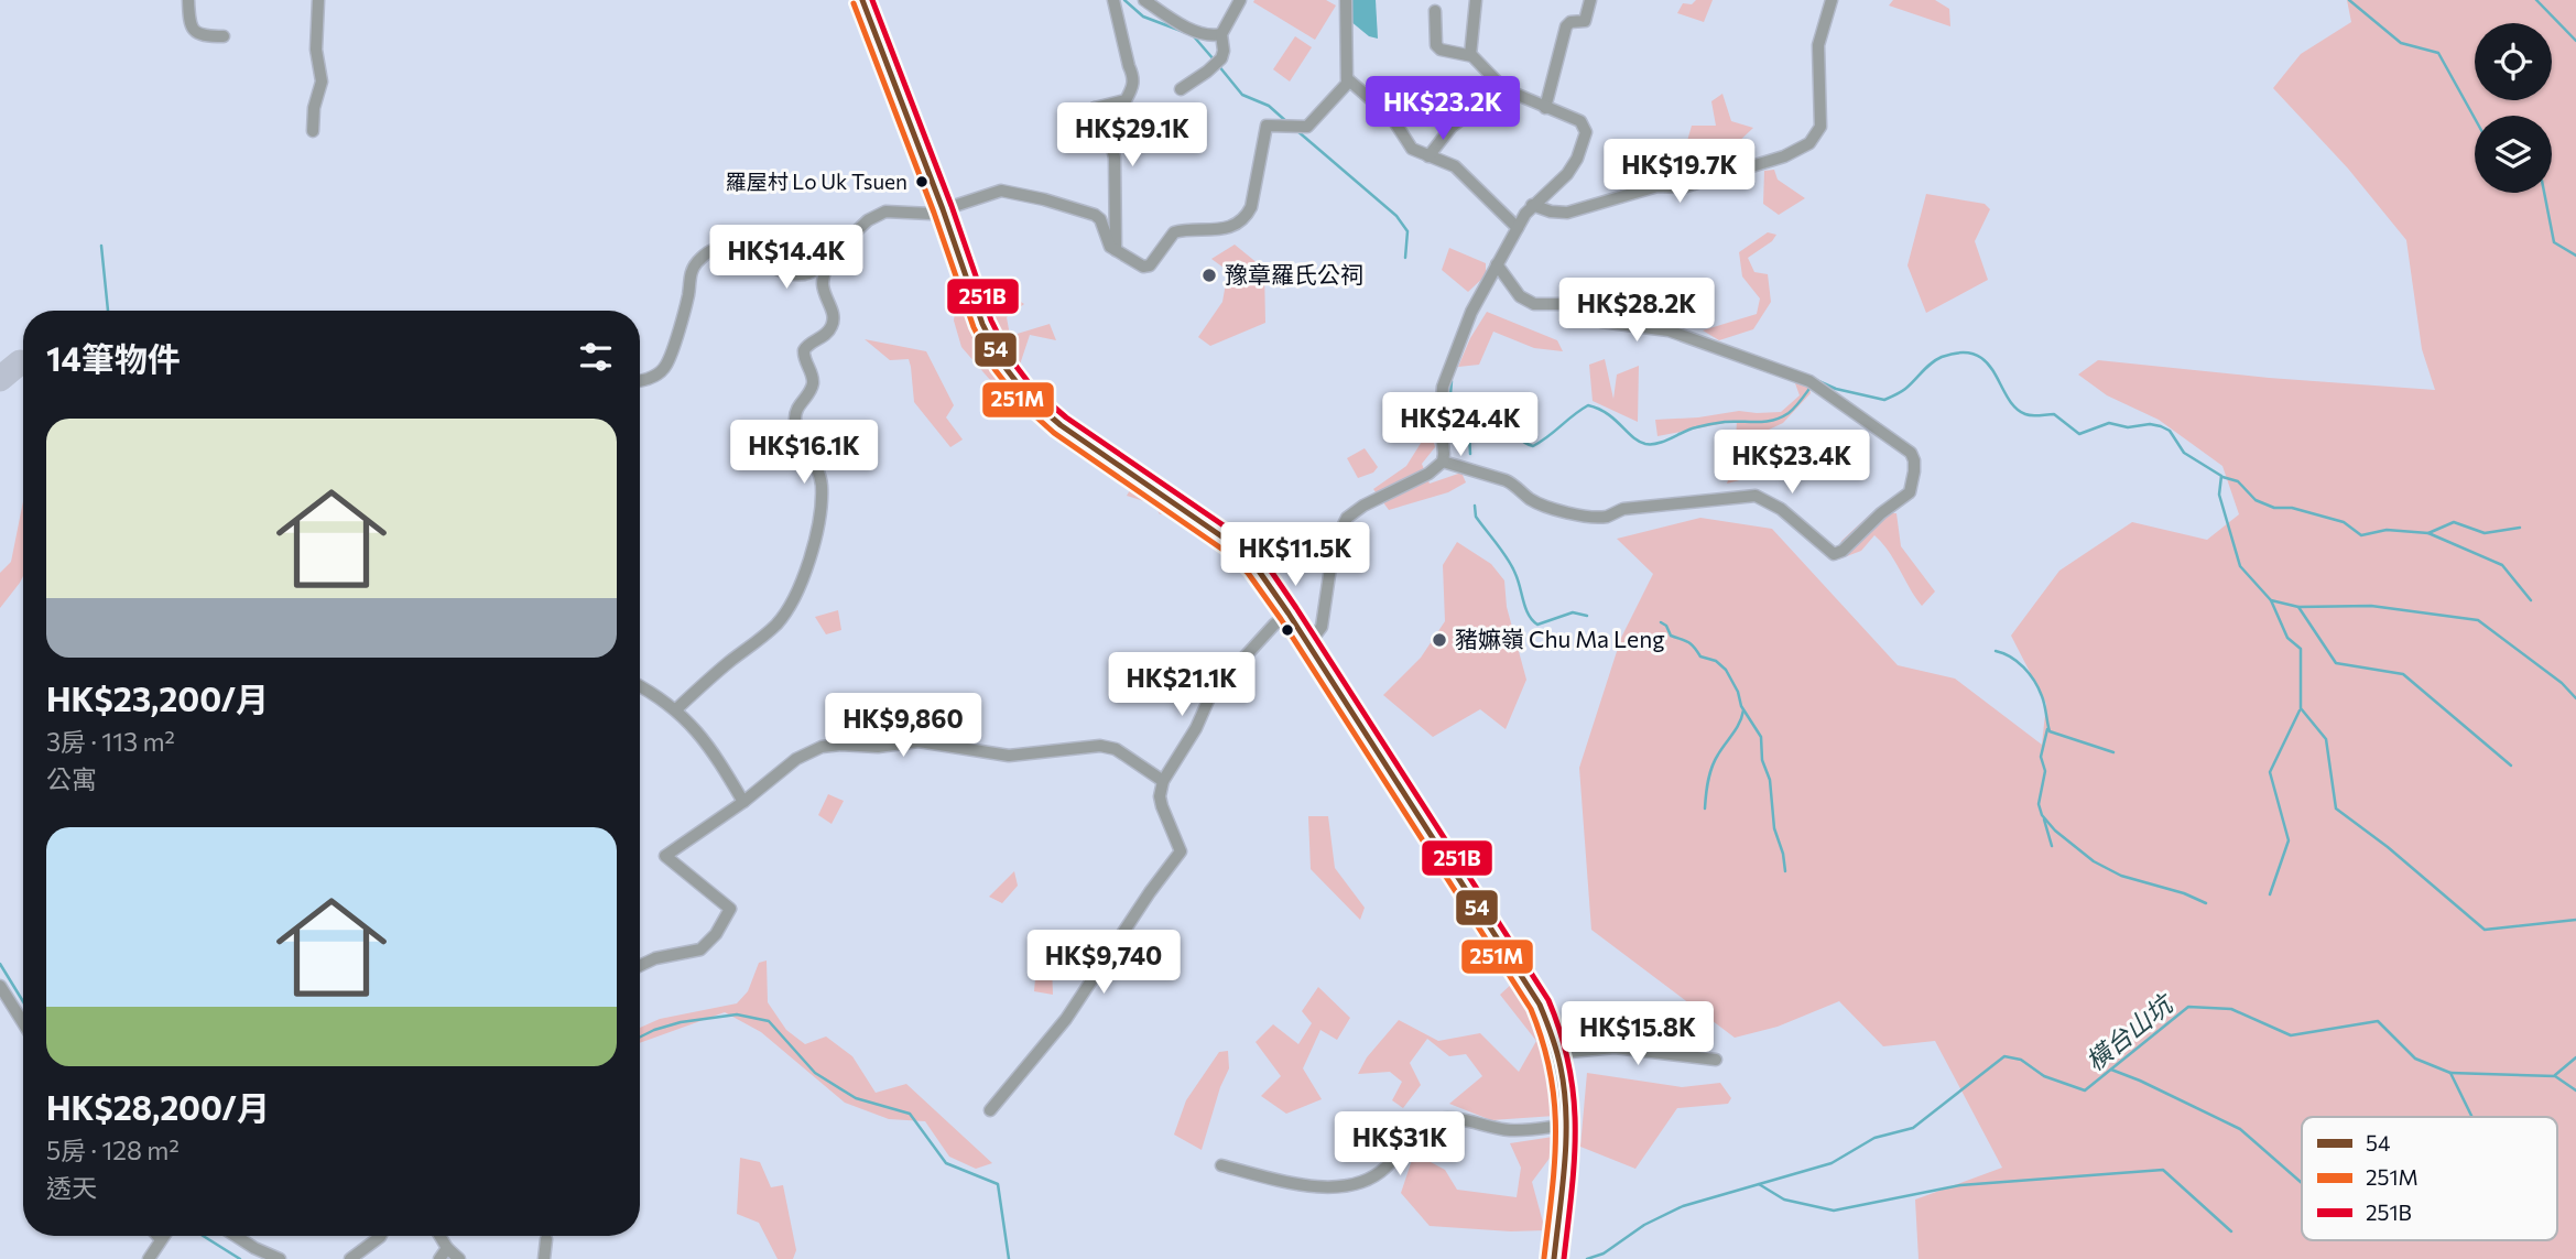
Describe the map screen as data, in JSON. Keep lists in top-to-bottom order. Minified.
{"water":["橫台山坑"],"places":["羅屋村 Lo Uk Tsuen","豫章羅氏公祠","豬嫲嶺 Chu Ma Leng"],"lines":["transit line 54","transit line 251B","transit line 251M"],"legend":["54","251M","251B"],"page":{"price":["HK$23.2K","HK$29.1K","HK$19.7K","HK$14.4K","HK$28.2K","HK$24.4K","HK$16.1K","HK$23.4K","HK$11.5K","HK$21.1K","HK$9,860","HK$9,740","HK$15.8K","HK$31K"],"heading":"14筆物件","list":[{"name":"HK$23,200/月","note":"3房 · 113 m² · 公寓"},{"name":"HK$28,200/月","note":"5房 · 128 m² · 透天"}]}}
